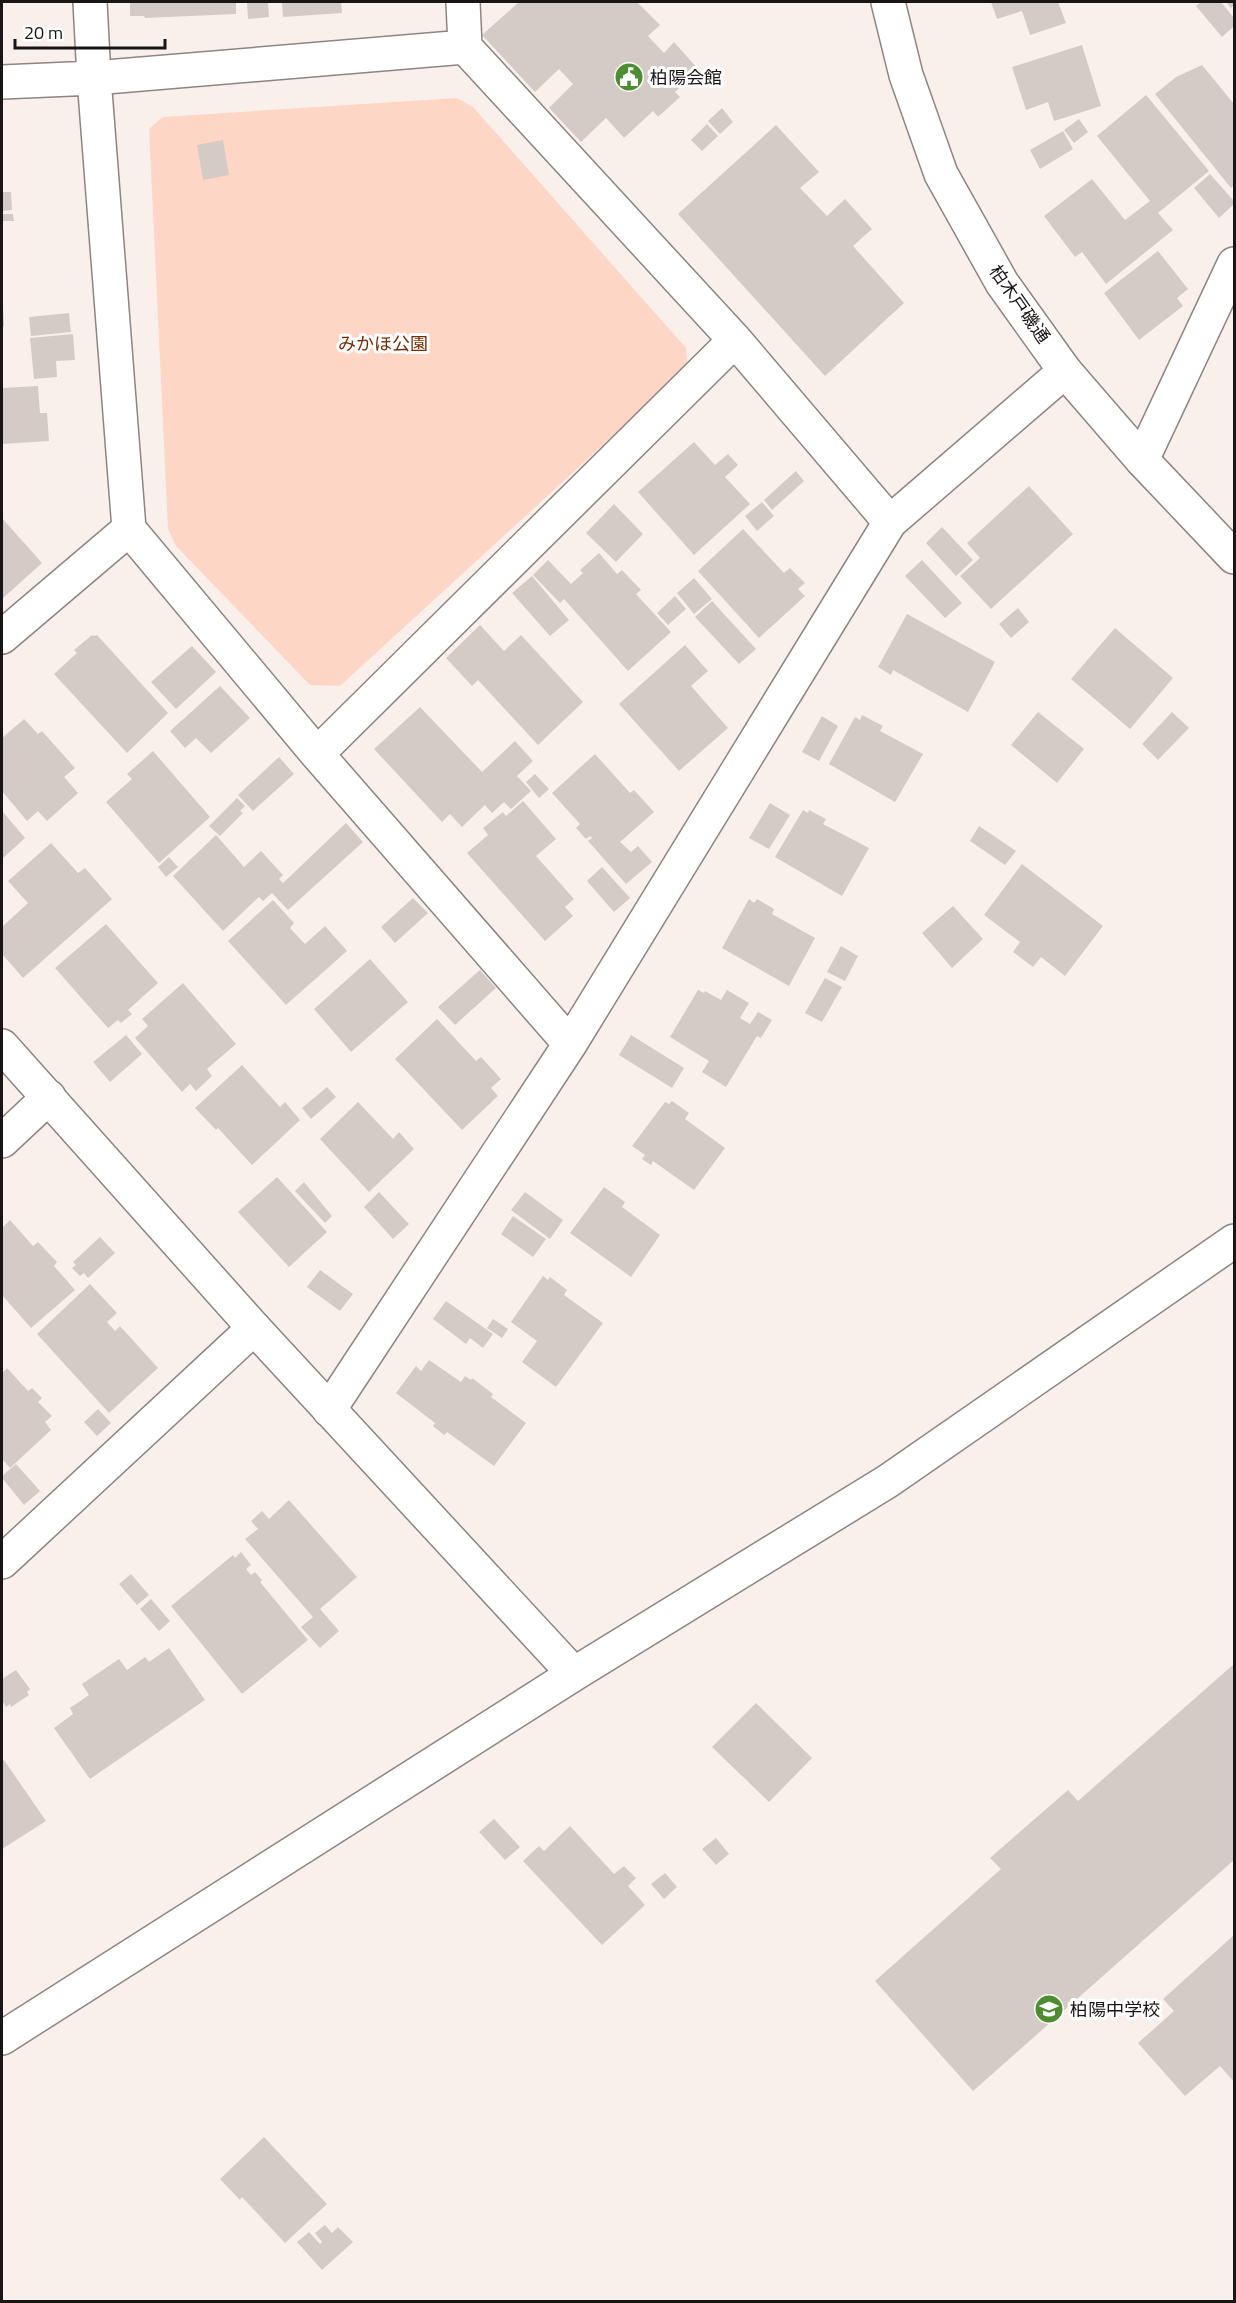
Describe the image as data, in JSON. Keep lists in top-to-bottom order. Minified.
{"streets":{"street":["柏木戸磯通"]},"parks":["みかほ公園"],"places":{"public building":["柏陽会館"],"school or university":["柏陽中学校"]},"scale_bar":"20 m"}
